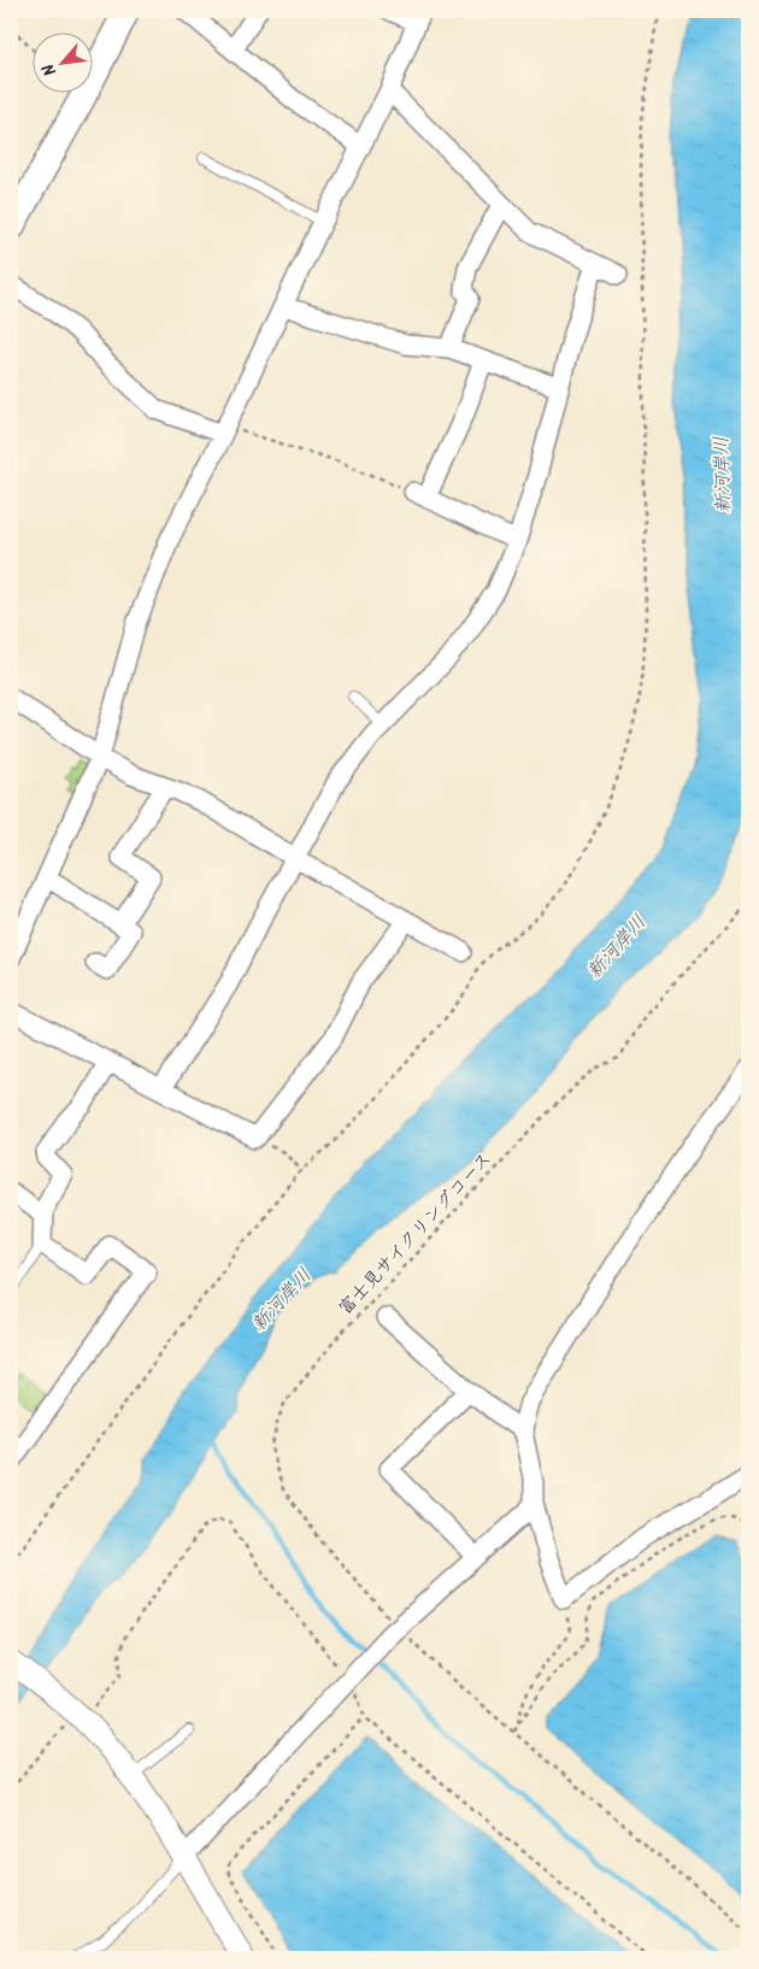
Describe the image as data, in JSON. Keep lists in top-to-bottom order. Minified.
{"streets":{"path":["富士見サイクリングコース"]},"water":["新河岸川"],"north":"bottom left"}
